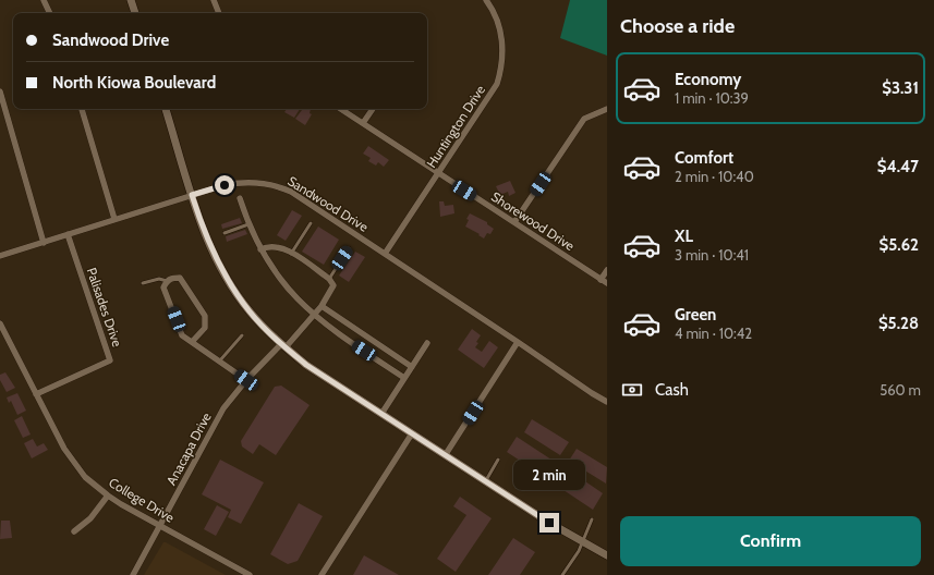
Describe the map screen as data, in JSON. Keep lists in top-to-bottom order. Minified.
{"streets":{"street":["Huntington Drive","Sandwood Drive","Shorewood Drive","Palisades Drive","Anacapa Drive","College Drive"]},"crossings":[["Huntington Drive","Sandwood Drive"],["Huntington Drive","Shorewood Drive"],["Sandwood Drive","Palisades Drive"],["Palisades Drive","College Drive"],["Anacapa Drive","College Drive"]],"page":{"heading":"Choose a ride","banner":["Sandwood Drive","North Kiowa Boulevard"],"list":[{"name":"Economy","note":"1 min · 10:39","value":"$3.31"},{"name":"Comfort","note":"2 min · 10:40","value":"$4.47"},{"name":"XL","note":"3 min · 10:41","value":"$5.62"},{"name":"Green","note":"4 min · 10:42","value":"$5.28"}],"pay":["Cash","560 m"],"bubble":"2 min","buttons":"Confirm"}}
